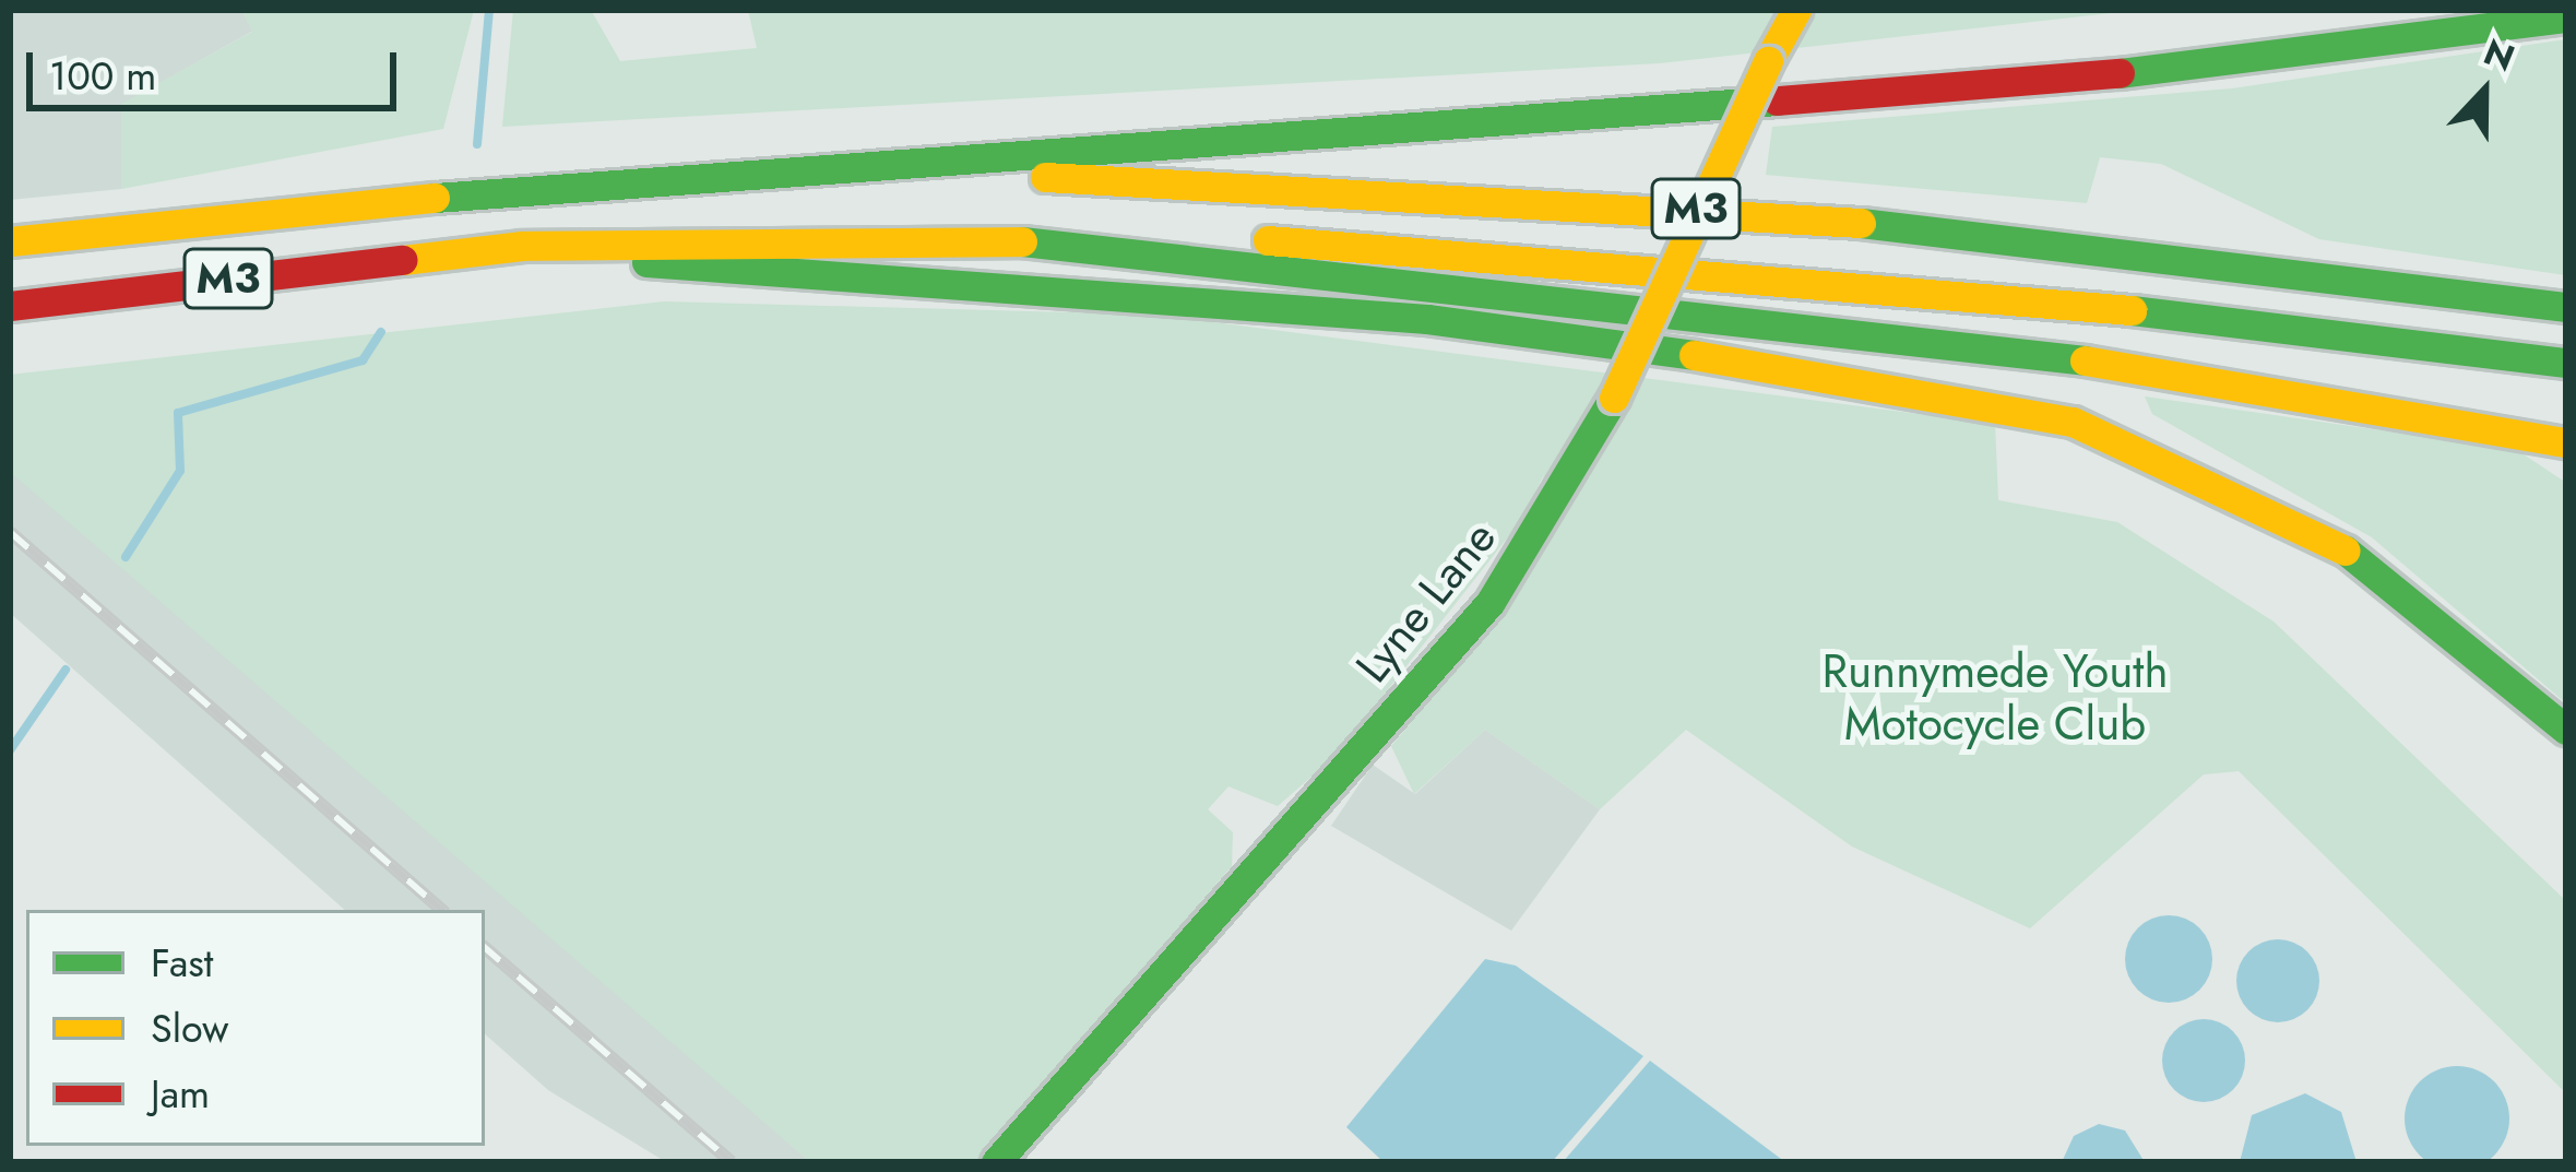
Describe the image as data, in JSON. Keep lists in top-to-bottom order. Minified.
{"streets":{"main road":["M3","Lyne Lane"]},"parks":["Runnymede Youth Motocycle Club"],"legend":["Fast","Slow","Jam"],"scale_bar":"100 m","north":"top"}
